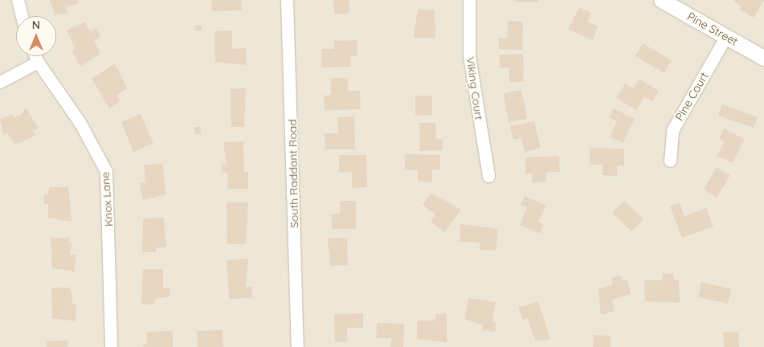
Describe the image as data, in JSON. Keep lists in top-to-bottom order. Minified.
{"streets":{"street":["Pine Street","Viking Court","Pine Court","South Raddant Road","Knox Lane"]},"crossings":[["Pine Street","Pine Court"]],"north":"top"}
